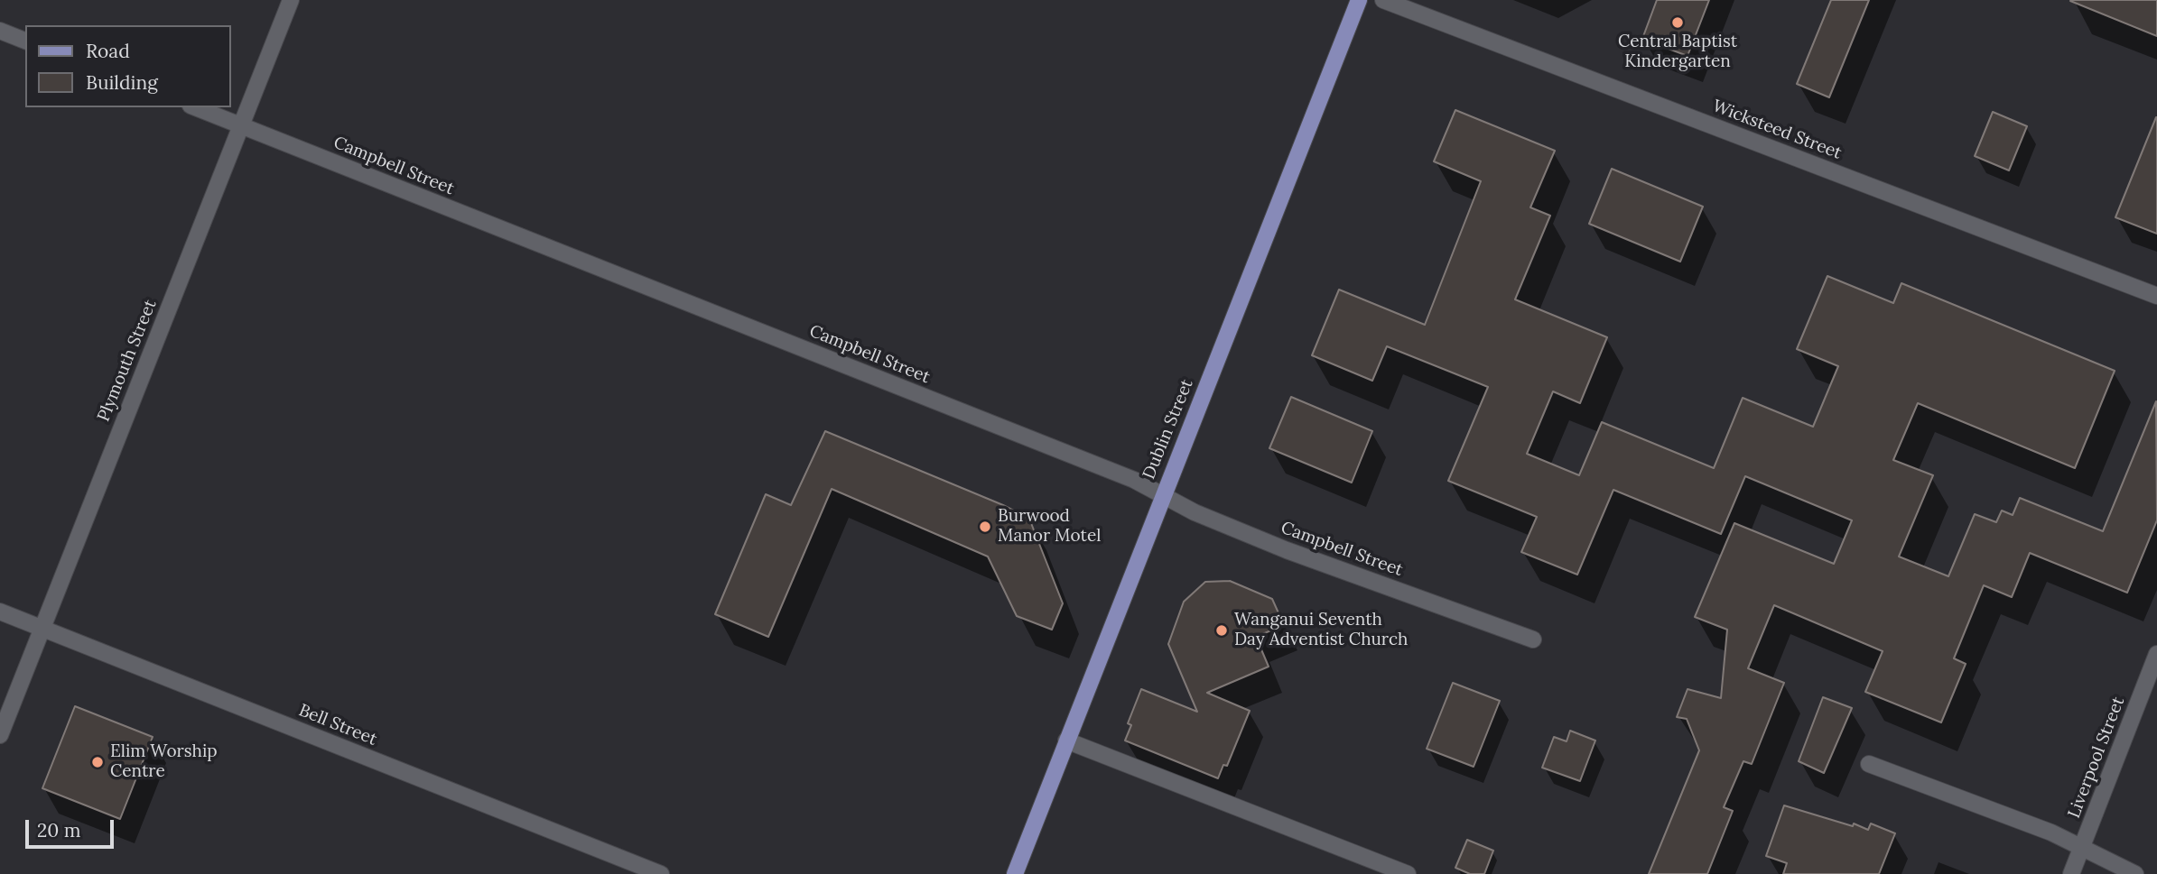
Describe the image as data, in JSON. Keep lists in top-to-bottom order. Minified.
{"streets":{"main road":["Dublin Street"],"street":["Wicksteed Street","Campbell Street","Plymouth Street","Bell Street","Liverpool Street"]},"crossings":[["Campbell Street","Plymouth Street"],["Campbell Street","Dublin Street"],["Plymouth Street","Bell Street"]],"places":["Central Baptist Kindergarten","Burwood Manor Motel","Wanganui Seventh Day Adventist Church","Elim Worship Centre"],"legend":["Road","Building"],"scale_bar":"20 m"}
